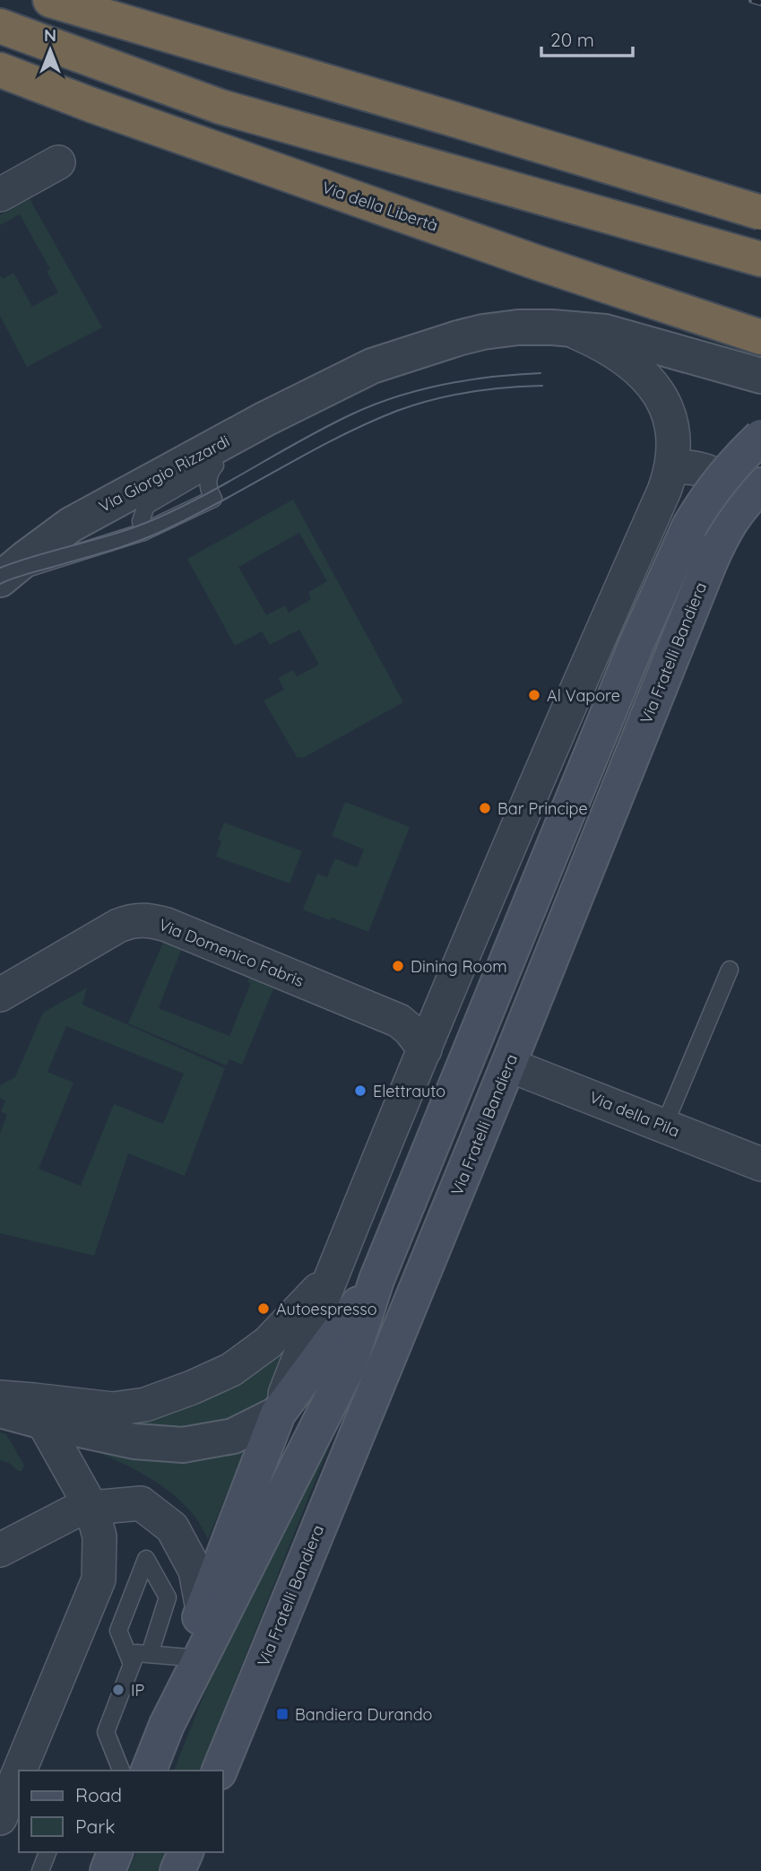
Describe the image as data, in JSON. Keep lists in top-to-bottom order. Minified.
{"streets":{"highway":["Via della Libertà"],"main road":["Via Fratelli Bandiera"],"street":["Via Giorgio Rizzardi","Via Domenico Fabris","Via della Pila"]},"crossings":[["Via Fratelli Bandiera","Via della Pila"]],"places":{"other":["Al Vapore","Bar Principe","Dining Room","Elettrauto","Autoespresso","IP"],"transit":["Bandiera Durando"]},"legend":["Road","Park"],"scale_bar":"20 m","north":"top"}
